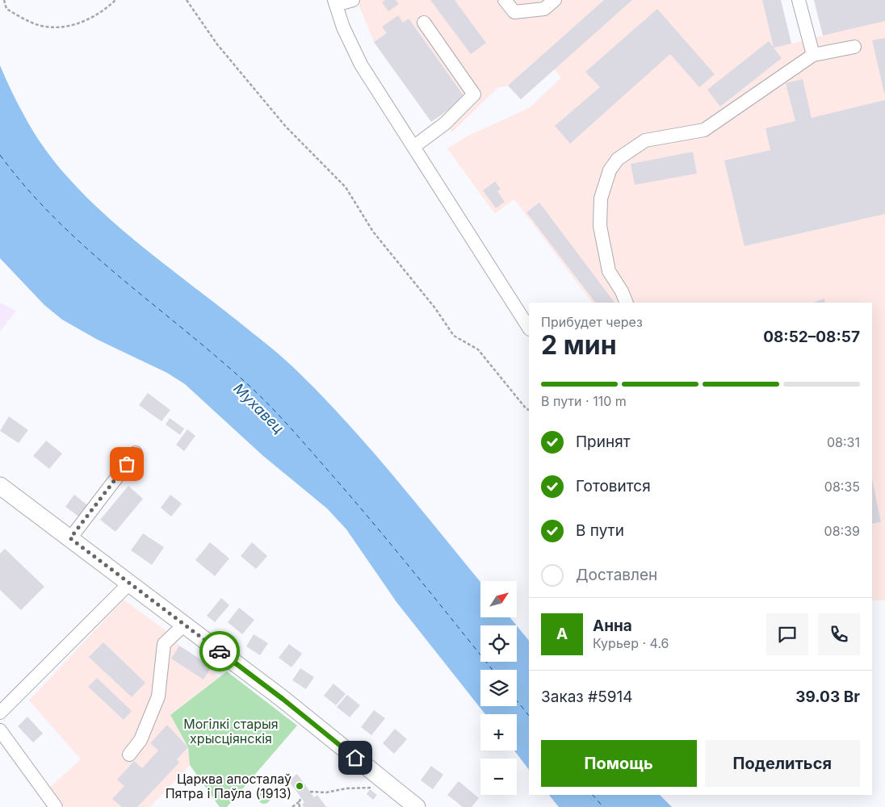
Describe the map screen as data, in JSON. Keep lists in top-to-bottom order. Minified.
{"water":["Мухавец"],"parks":["Могілкі старыя хрысціянскія"],"places":["Царква апосталаў Пятра і Паўла (1913)"],"north":"top right","page":{"heading":["2 мин","Прибудет через","08:52–08:57"],"panel":["Анна","Курьер · 4.6","Заказ #5914","39.03 Br"],"bar":"В пути · 110 m","list":[["Принят","08:31"],["Готовится","08:35"],["В пути","08:39"],"Доставлен"],"map_buttons":["+","−"],"round":"А","buttons":["Помощь","Поделиться"]}}
